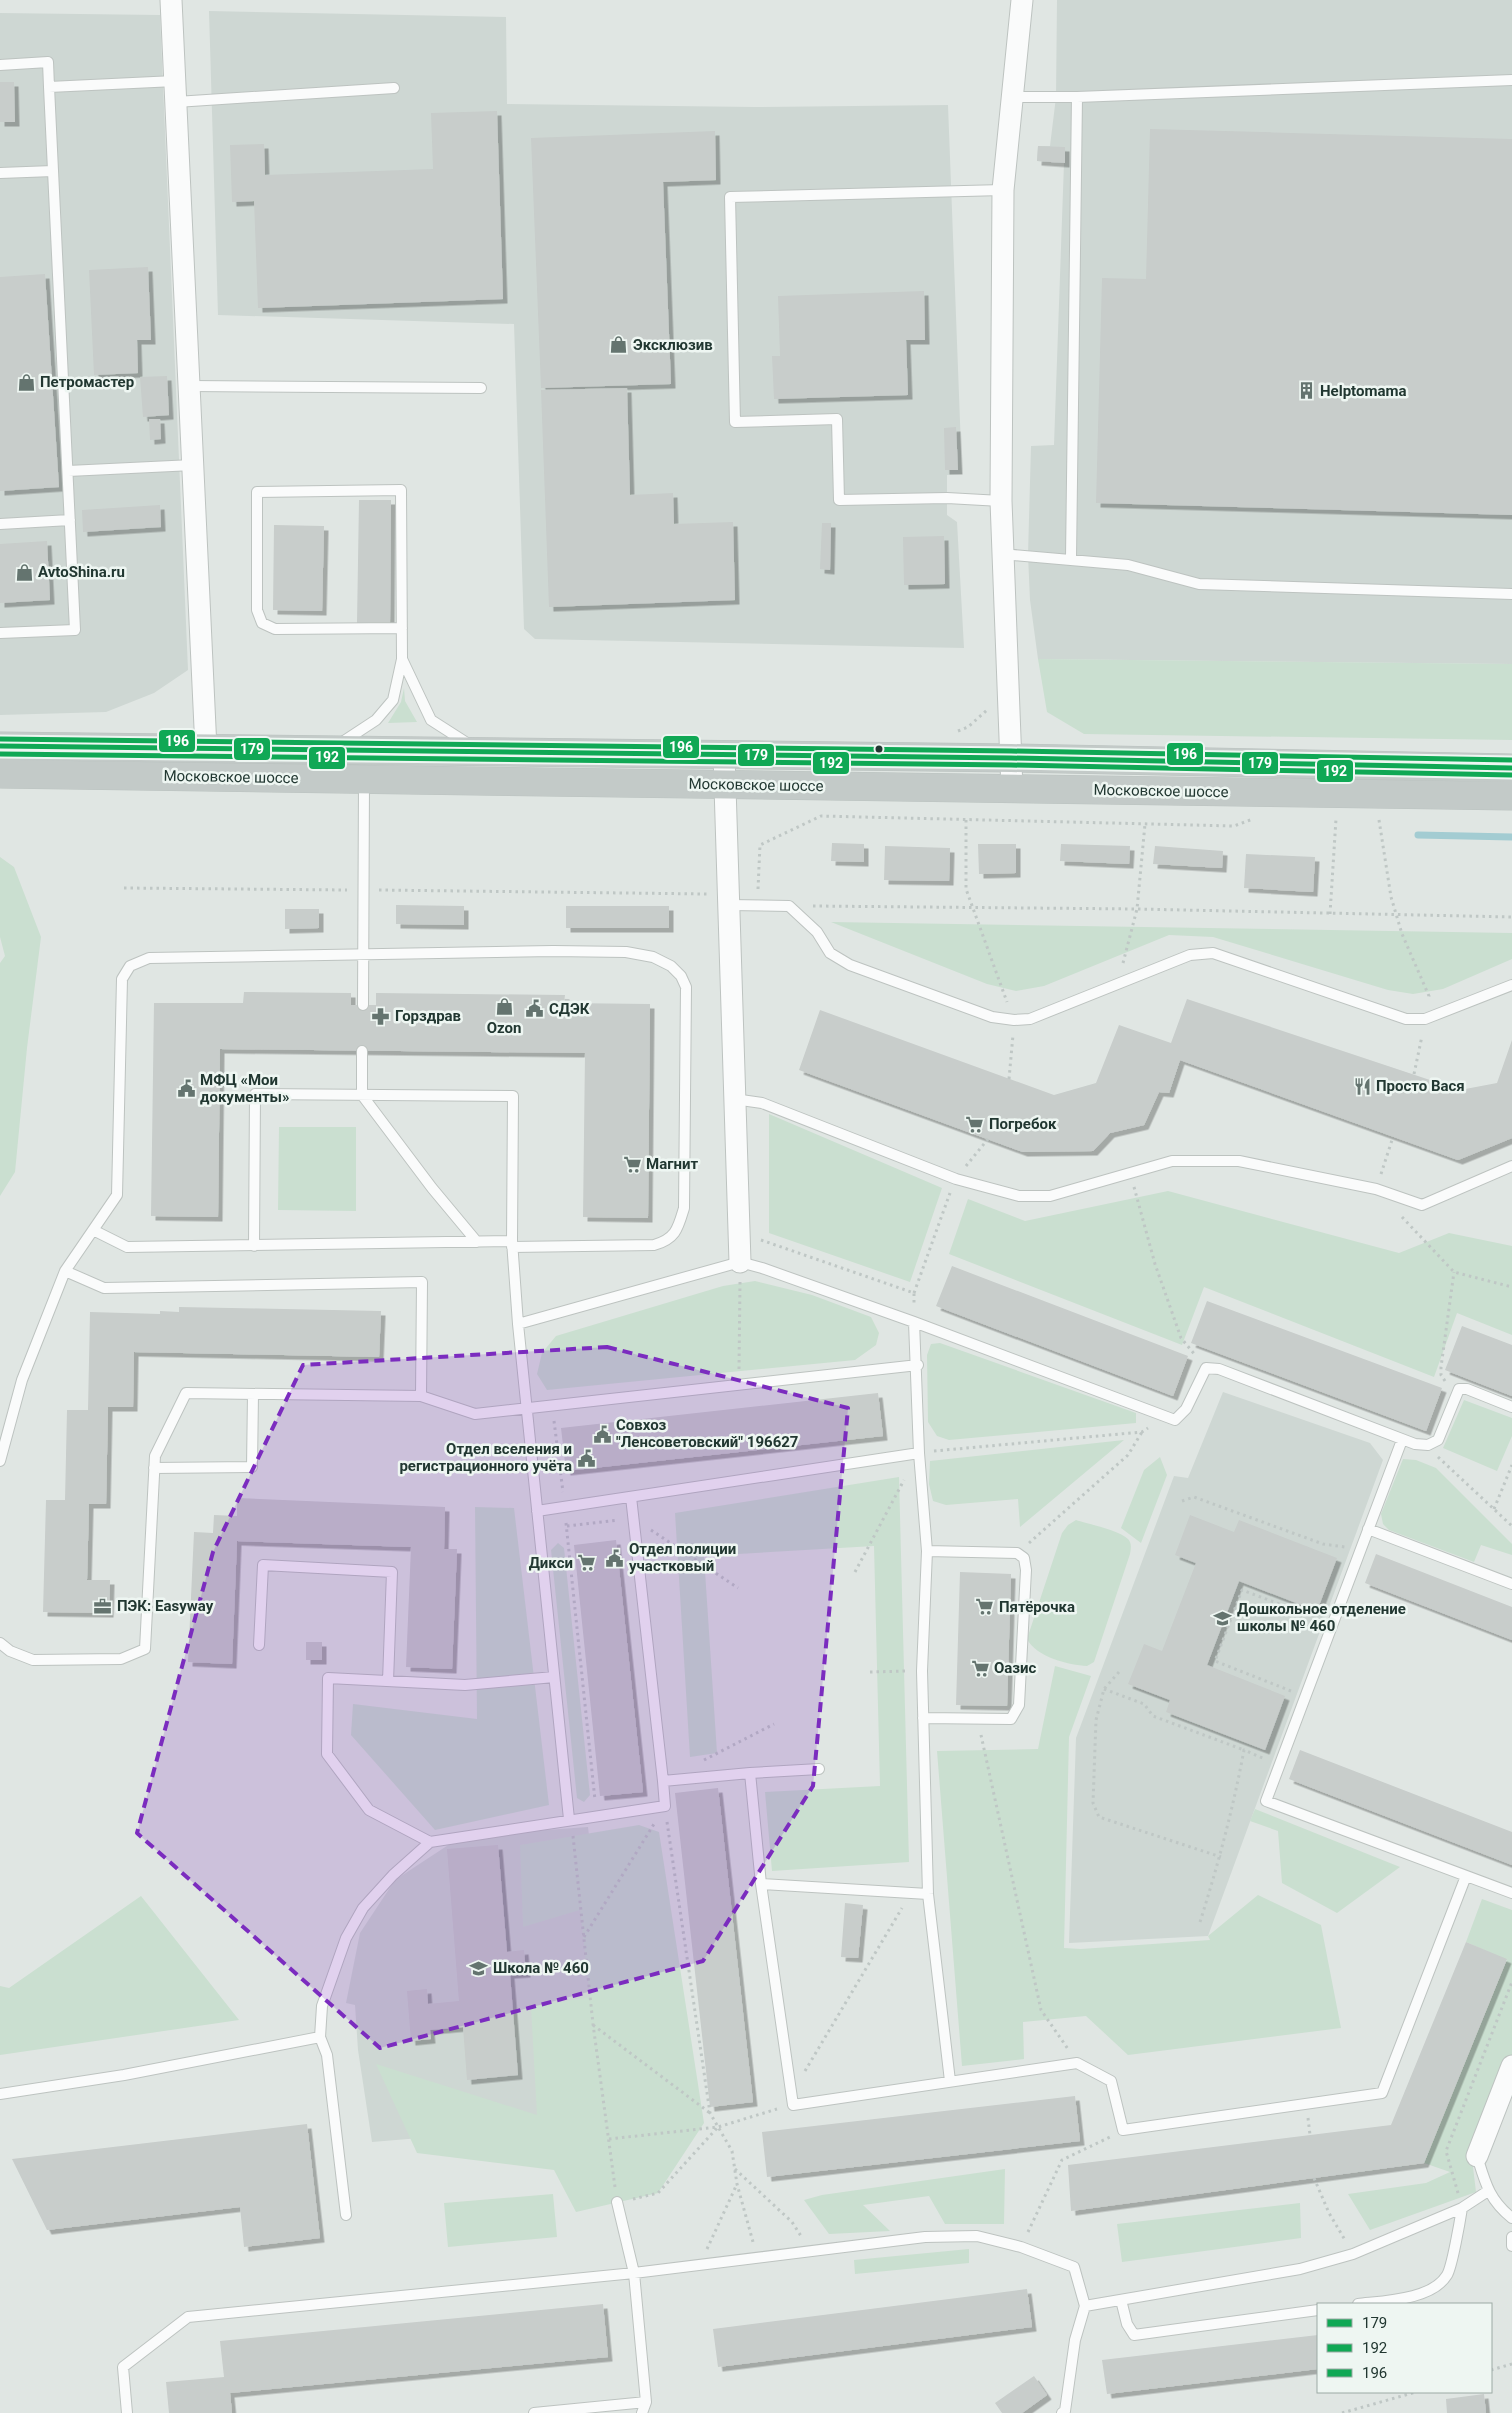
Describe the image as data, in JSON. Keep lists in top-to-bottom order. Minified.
{"streets":{"highway":["Московское шоссе"]},"places":{"shop":["Эксклюзив","Петромастер","AvtoShina.ru","Ozon"],"building":["Helptomama"],"public building":["СДЭК","МФЦ «Мои документы»","Совхоз \"Ленсоветовский\" 196627","Отдел вселения и регистрационного учёта","Отдел полиции участковый"],"pharmacy":["Горздрав"],"restaurant":["Просто Вася"],"supermarket":["Погребок","Магнит","Дикси","Пятёрочка","Оазис"],"office":["ПЭК: Easyway"],"school or university":["Дошкольное отделение школы № 460","Школа № 460"]},"lines":["transit line 196","transit line 179","transit line 192"],"legend":["179","192","196"]}
